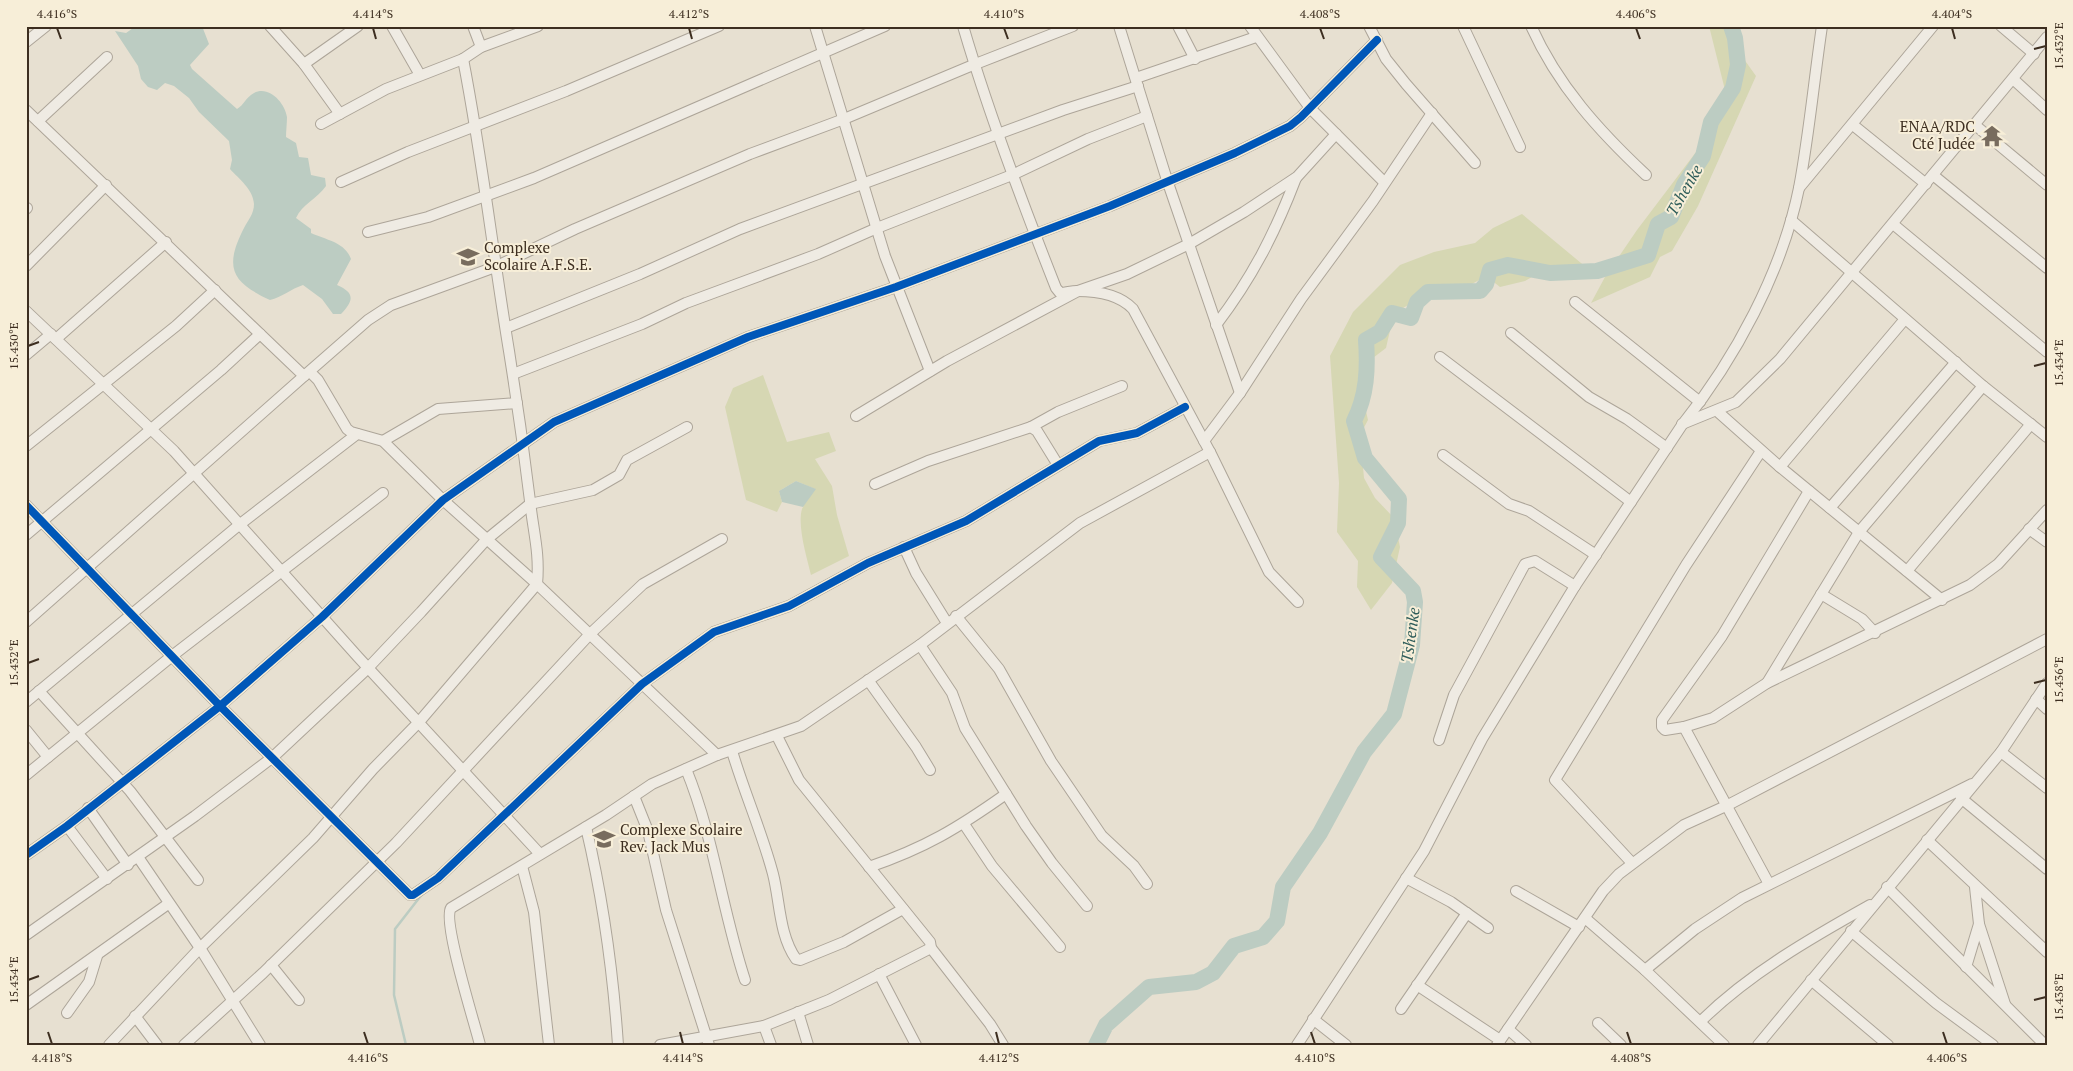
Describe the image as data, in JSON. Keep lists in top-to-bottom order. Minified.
{"water":["Tshenke"],"places":{"temple":["ENAA/RDC Cté Judée"],"school or university":["Complexe Scolaire A.F.S.E.","Complexe Scolaire Rev. Jack Mus"]},"coordinates":["4.416°S","4.414°S","4.412°S","4.410°S","4.408°S","4.406°S","4.404°S","15.432°E","15.430°E","15.434°E","15.436°E","15.438°E","4.418°S"]}
